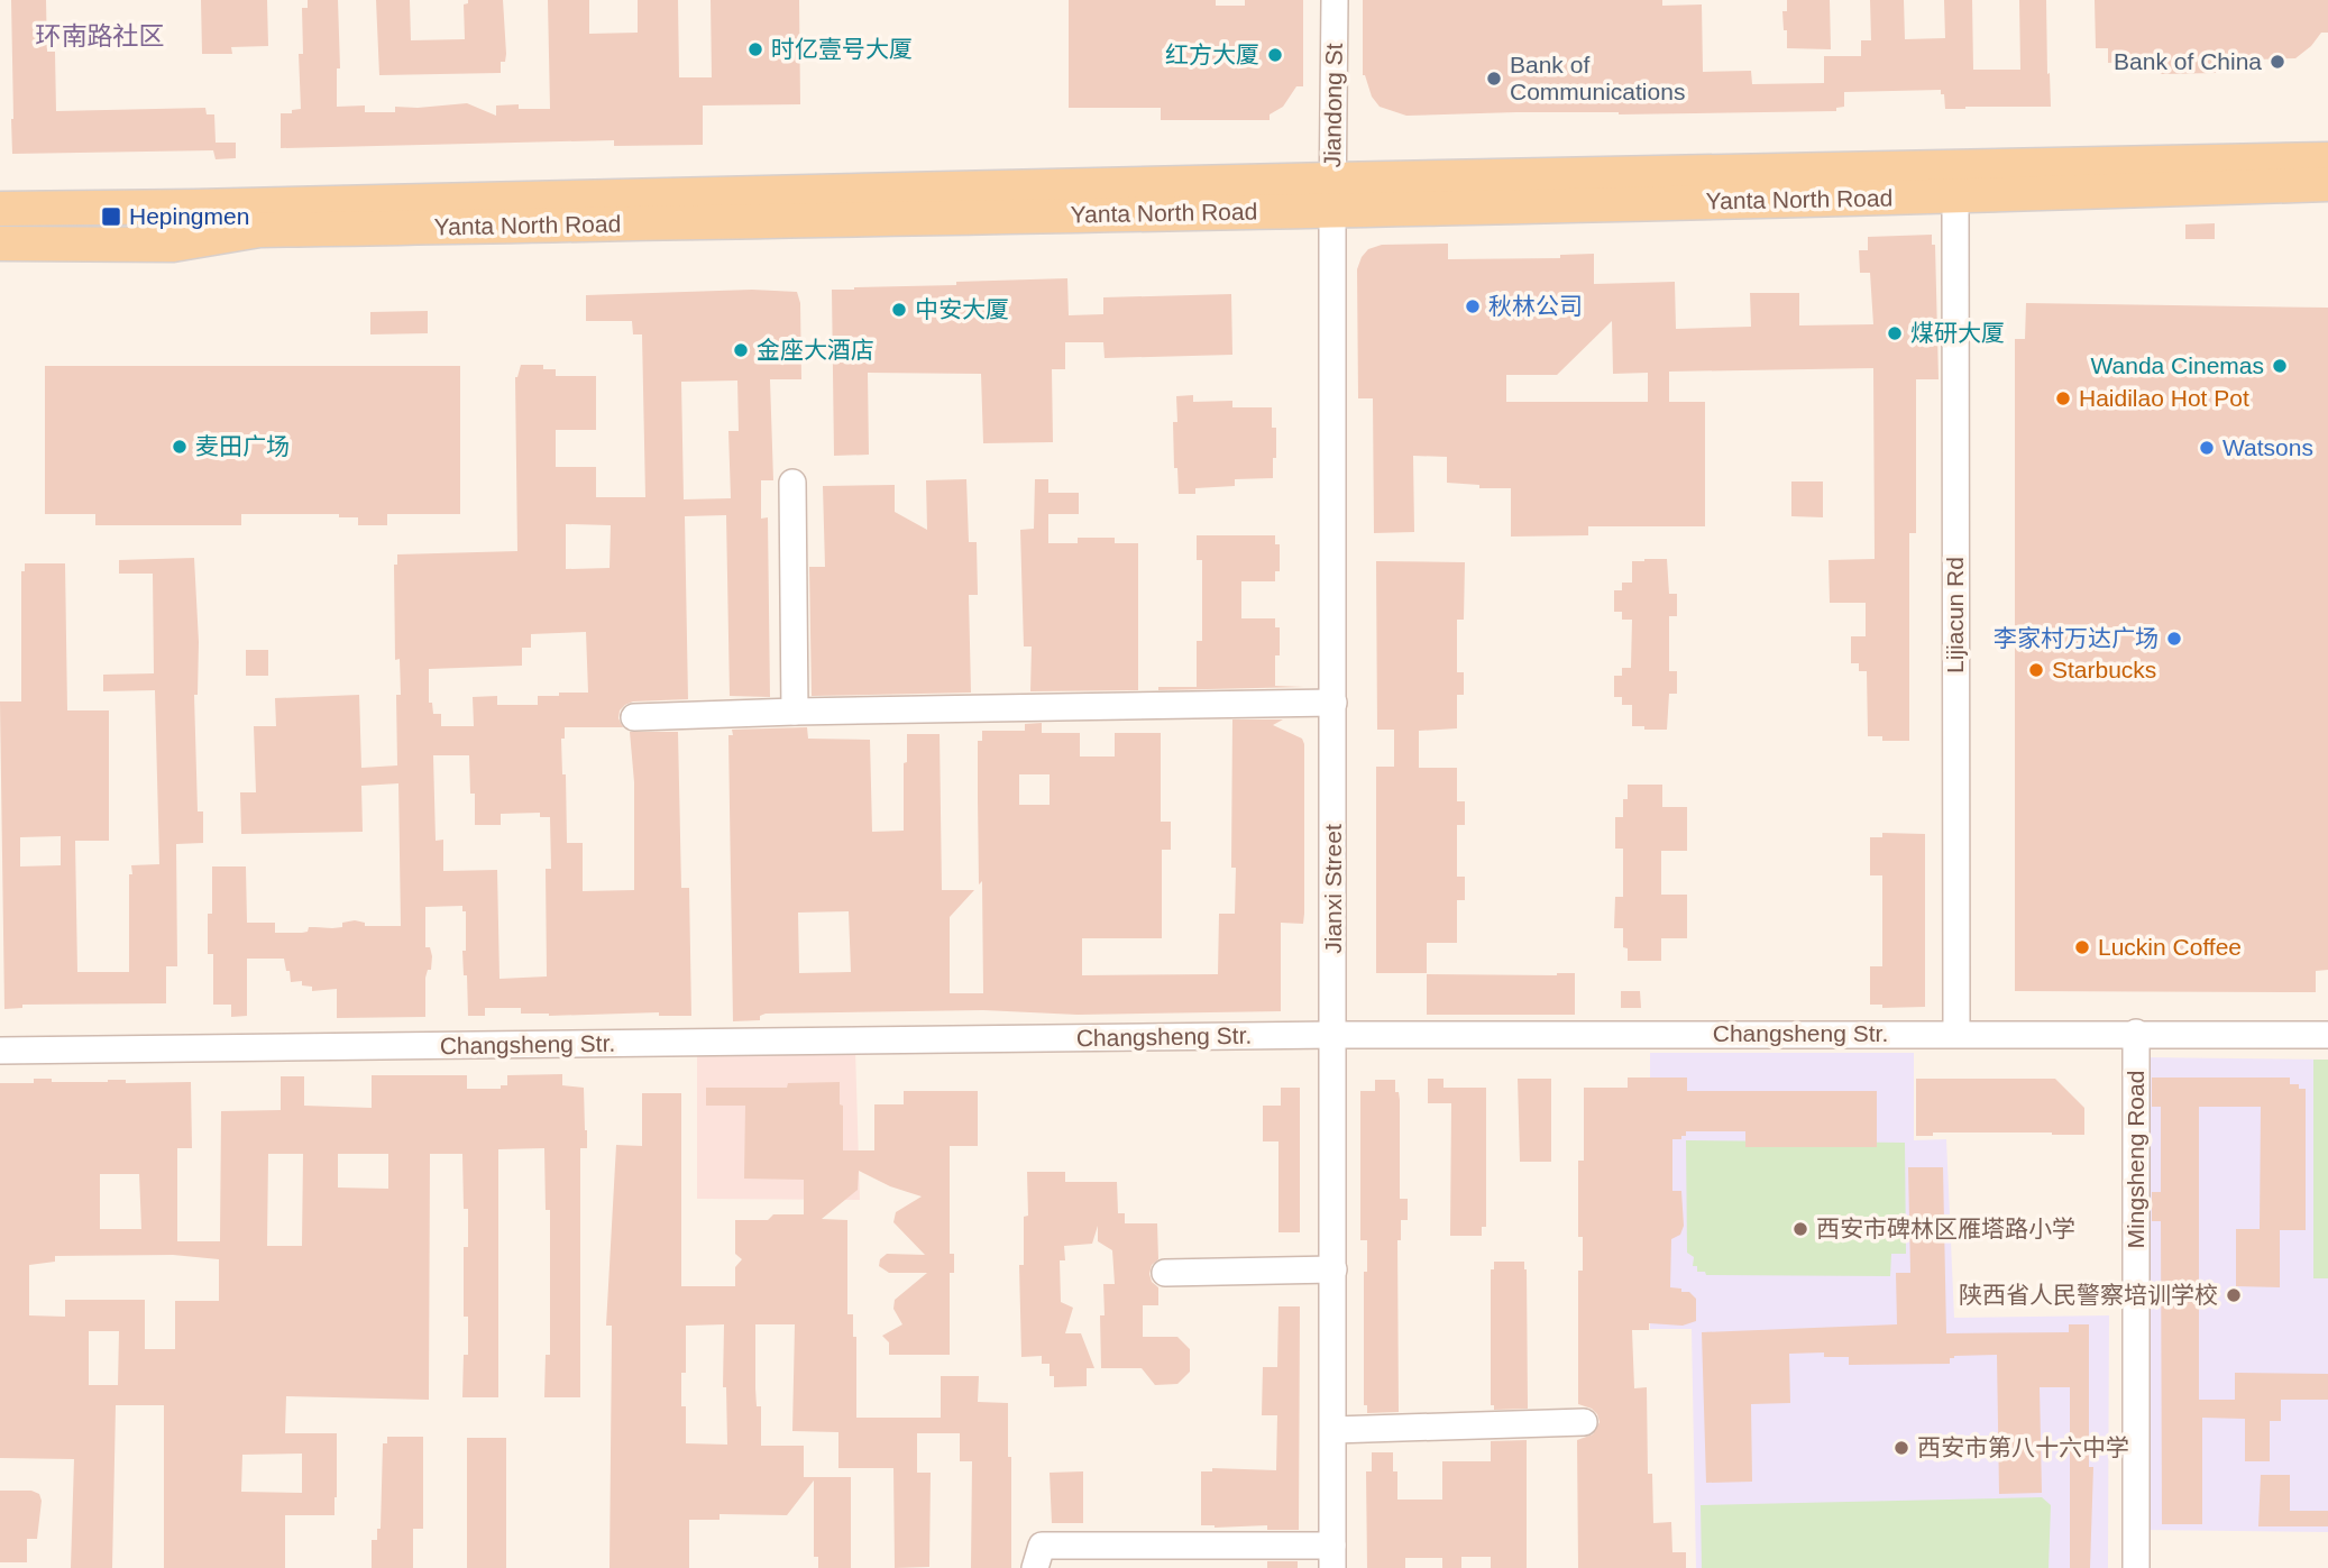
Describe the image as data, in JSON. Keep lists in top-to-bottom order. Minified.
{"streets":{"main road":["Yanta North Road"],"street":["Jiandong St","Lijiacun Rd","Jianxi Street","Changsheng Str.","Mingsheng Road"]},"crossings":[["Jiandong St","Yanta North Road"],["Jiandong St","Jianxi Street"],["Yanta North Road","Lijiacun Rd"],["Yanta North Road","Jianxi Street"],["Lijiacun Rd","Changsheng Str."],["Jianxi Street","Changsheng Str."],["Changsheng Str.","Mingsheng Road"]],"districts":["环南路社区"],"places":{"other":["时亿壹号大厦","红方大厦","Bank of China","Bank of Communications","秋林公司","中安大厦","煤研大厦","金座大酒店","Wanda Cinemas","Haidilao Hot Pot","麦田广场","Watsons","李家村万达广场","Starbucks","Luckin Coffee","西安市碑林区雁塔路小学","陕西省人民警察培训学校","西安市第八十六中学"],"transit":["Hepingmen"]}}
